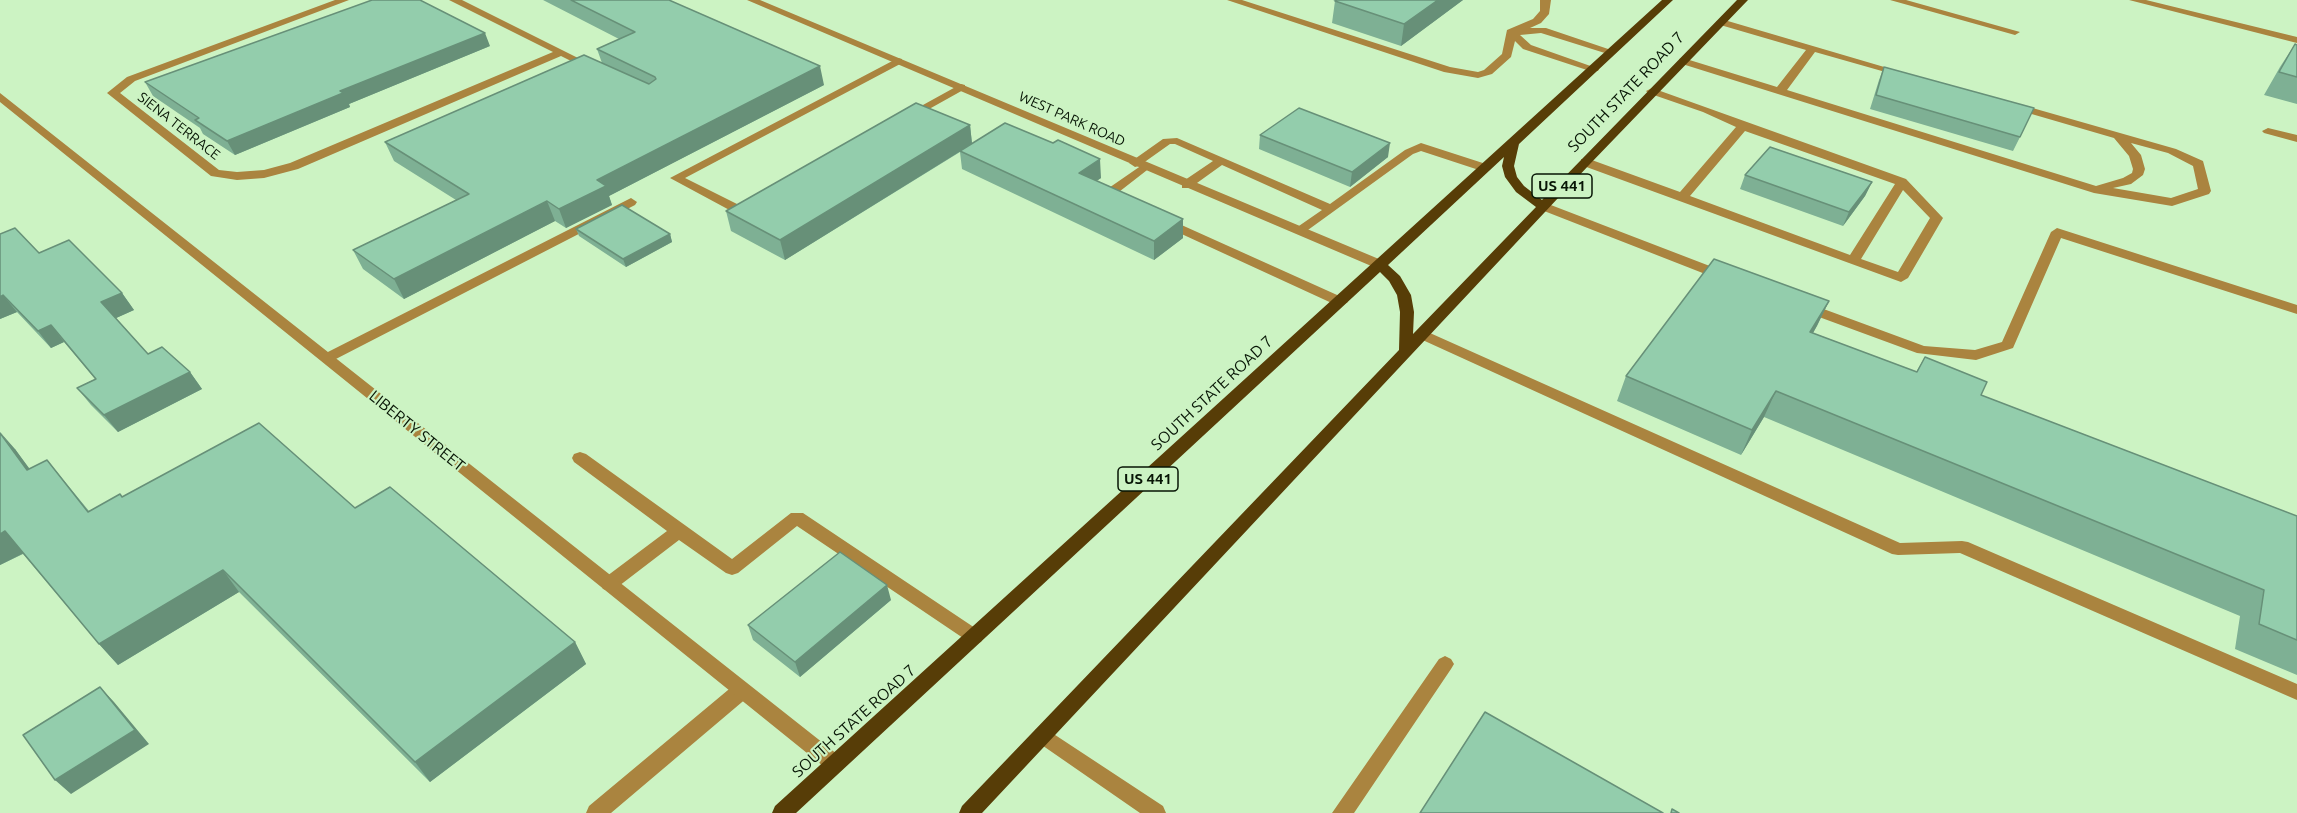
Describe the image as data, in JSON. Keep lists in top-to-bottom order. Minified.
{"streets":{"main road":["SOUTH STATE ROAD 7","US 441"],"street":["WEST PARK ROAD","SIENA TERRACE","LIBERTY STREET"]},"crossings":[["SOUTH STATE ROAD 7","WEST PARK ROAD"],["SOUTH STATE ROAD 7","LIBERTY STREET"]]}
